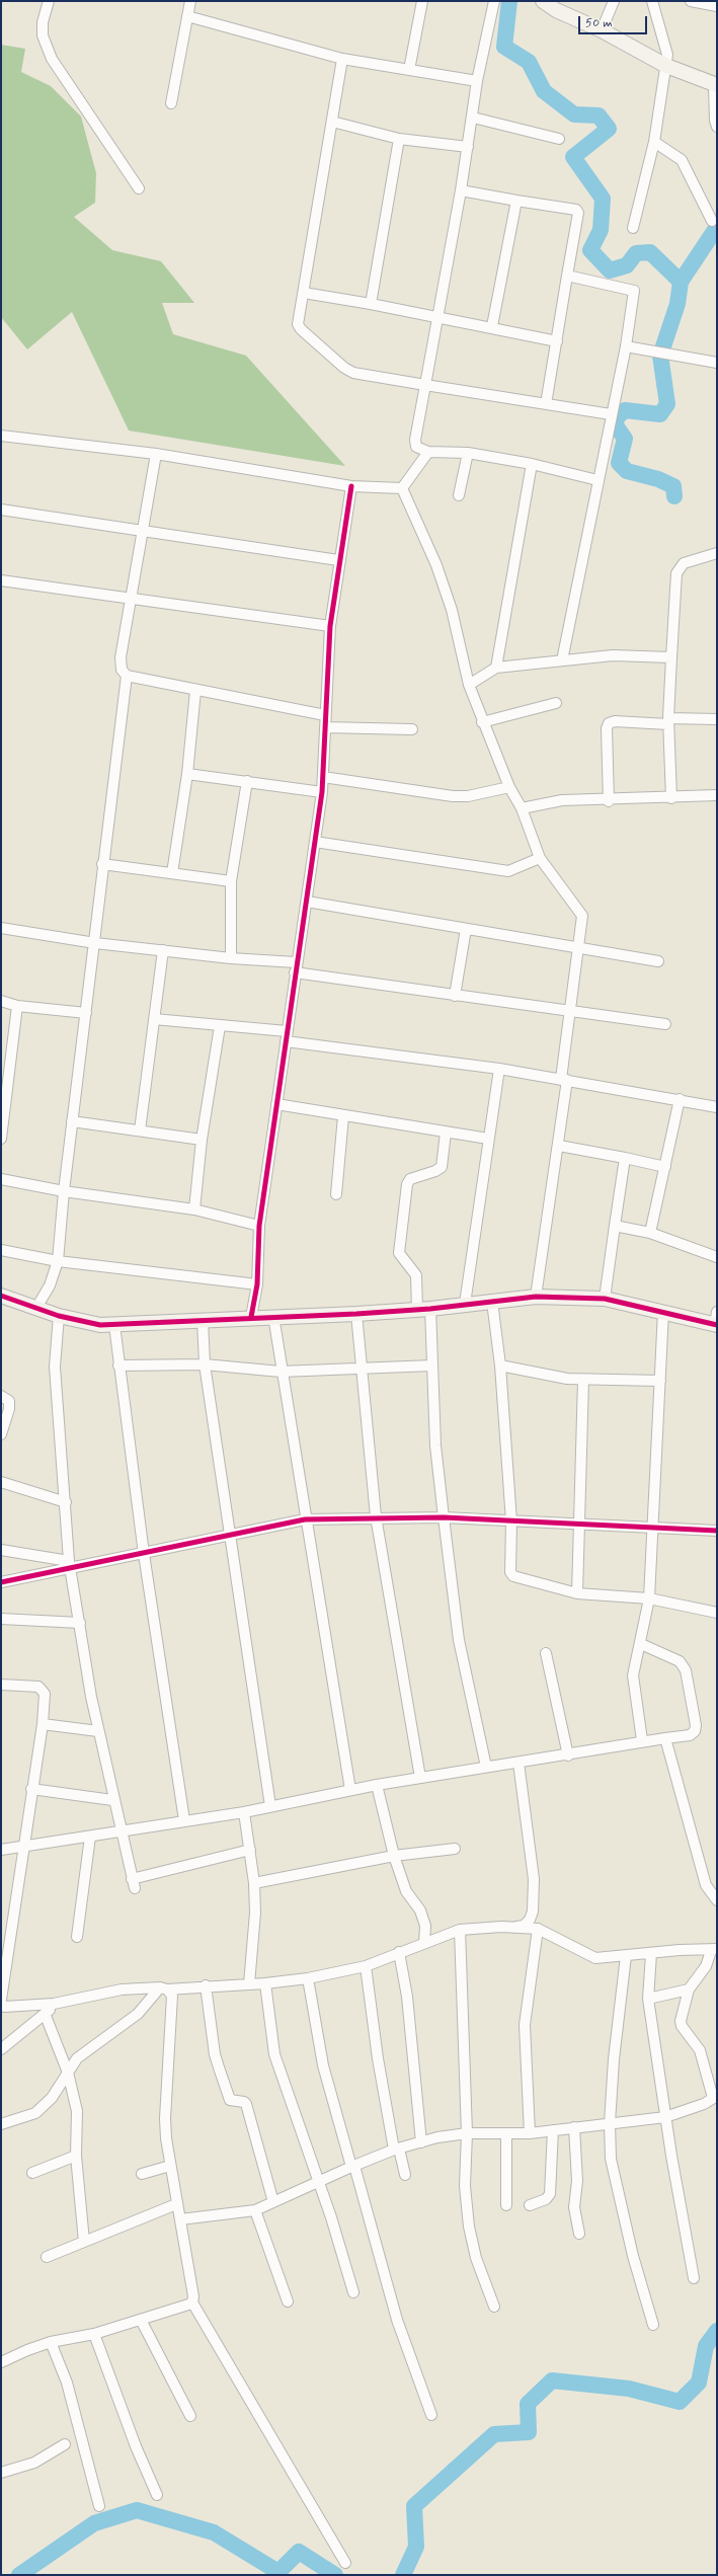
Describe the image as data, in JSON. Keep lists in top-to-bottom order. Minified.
{"scale_bar":"50 m"}
